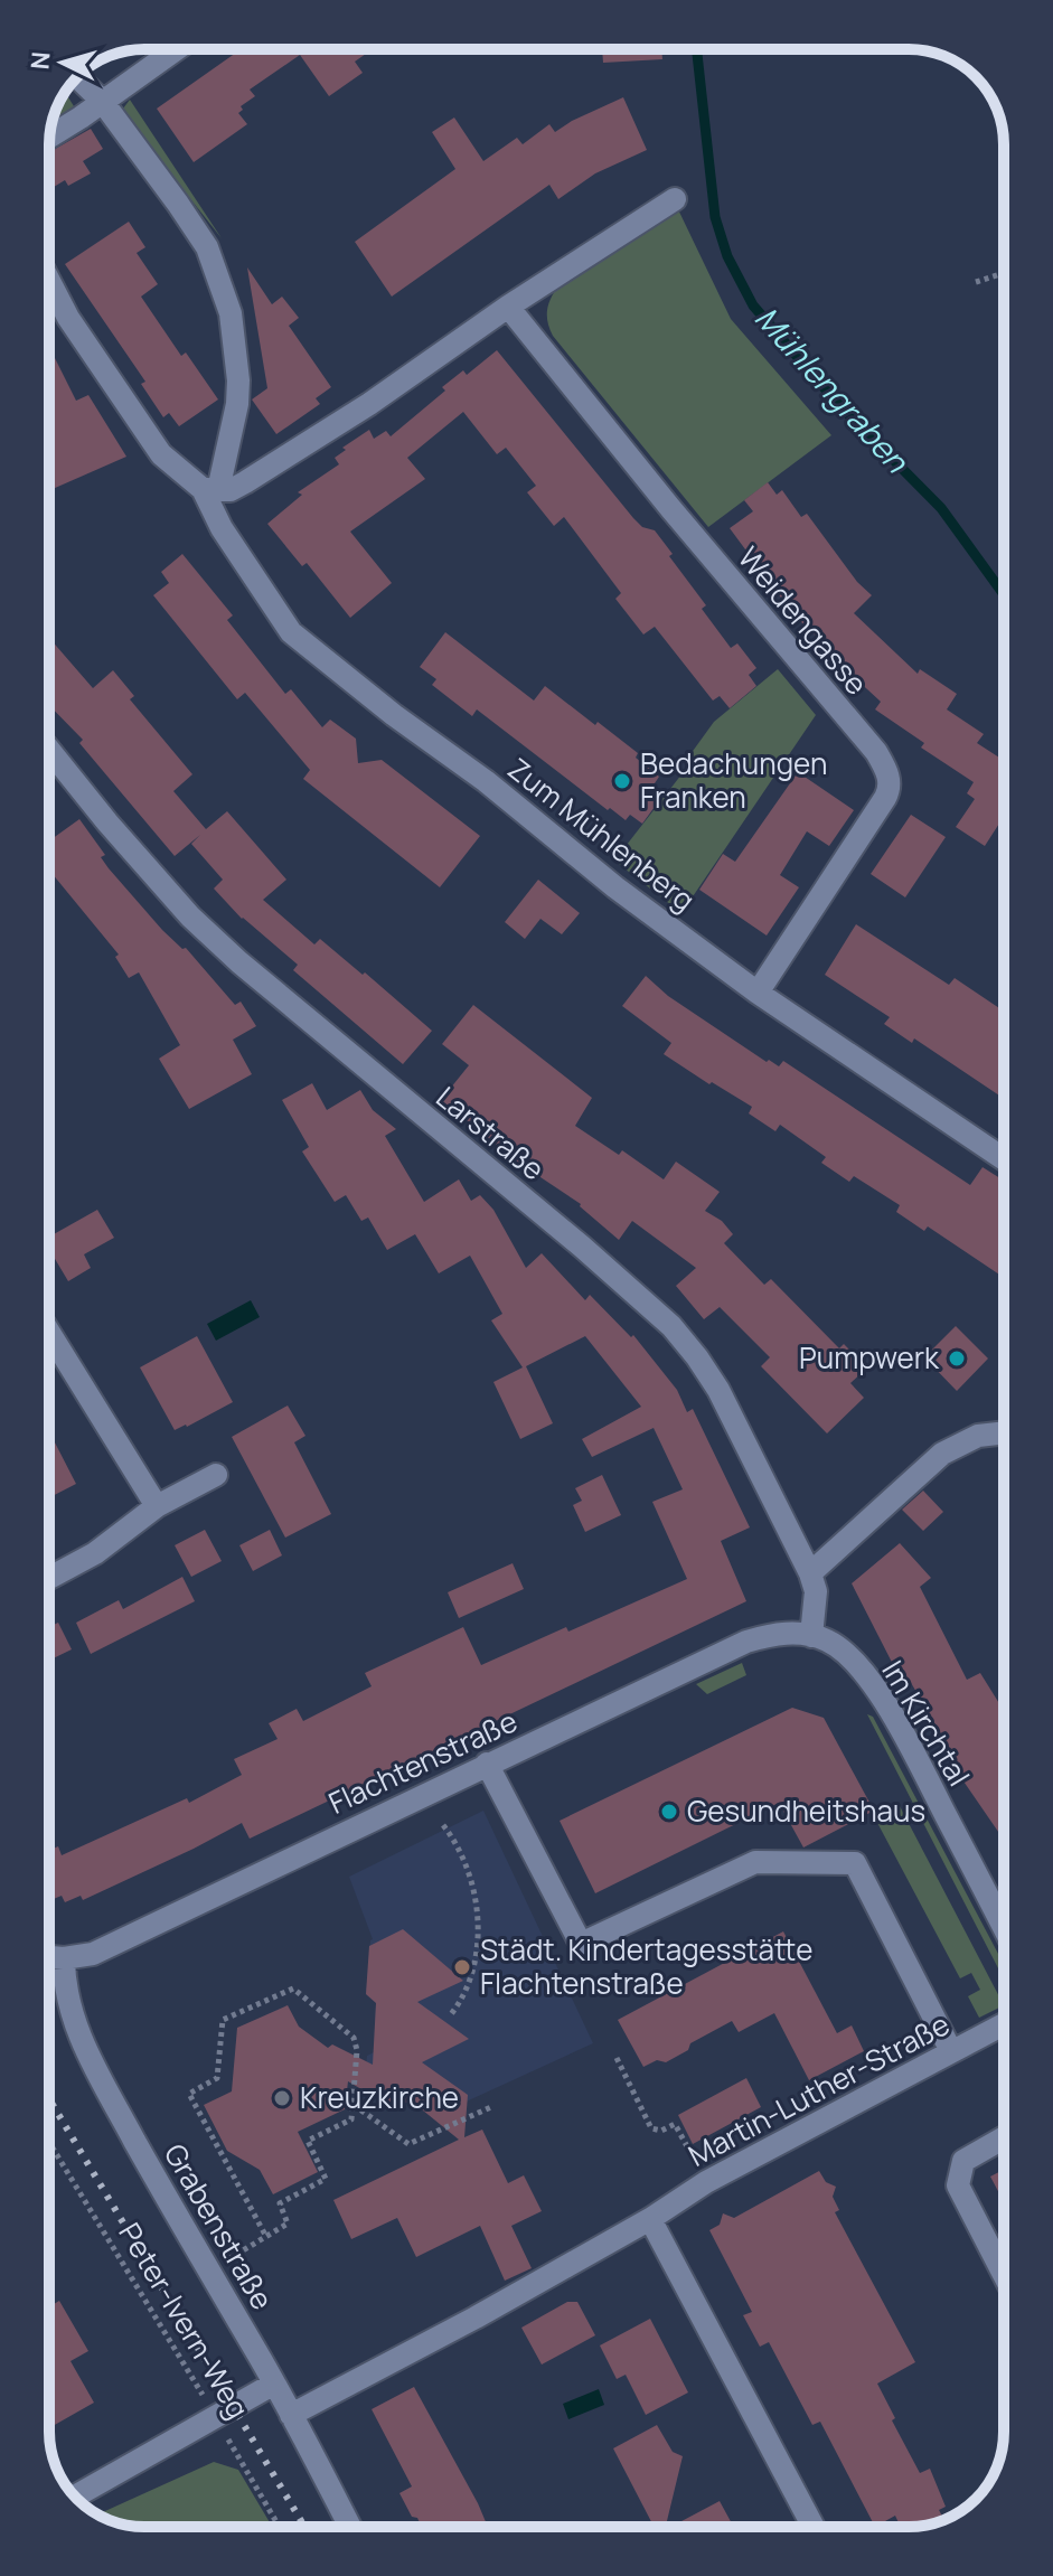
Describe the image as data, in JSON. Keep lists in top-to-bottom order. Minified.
{"streets":{"street":["Weidengasse","Zum Mühlenberg","Larstraße","Im Kirchtal","Flachtenstraße","Martin-Luther-Straße","Grabenstraße"],"path":["Peter-Ivern-Weg"]},"crossings":[["Weidengasse","Zum Mühlenberg"],["Larstraße","Im Kirchtal"],["Larstraße","Flachtenstraße"],["Im Kirchtal","Flachtenstraße"],["Flachtenstraße","Grabenstraße"],["Martin-Luther-Straße","Grabenstraße"]],"water":["Mühlengraben"],"places":["Bedachungen Franken","Pumpwerk","Gesundheitshaus","Städt. Kindertagesstätte Flachtenstraße","Kreuzkirche"],"north":"left"}
